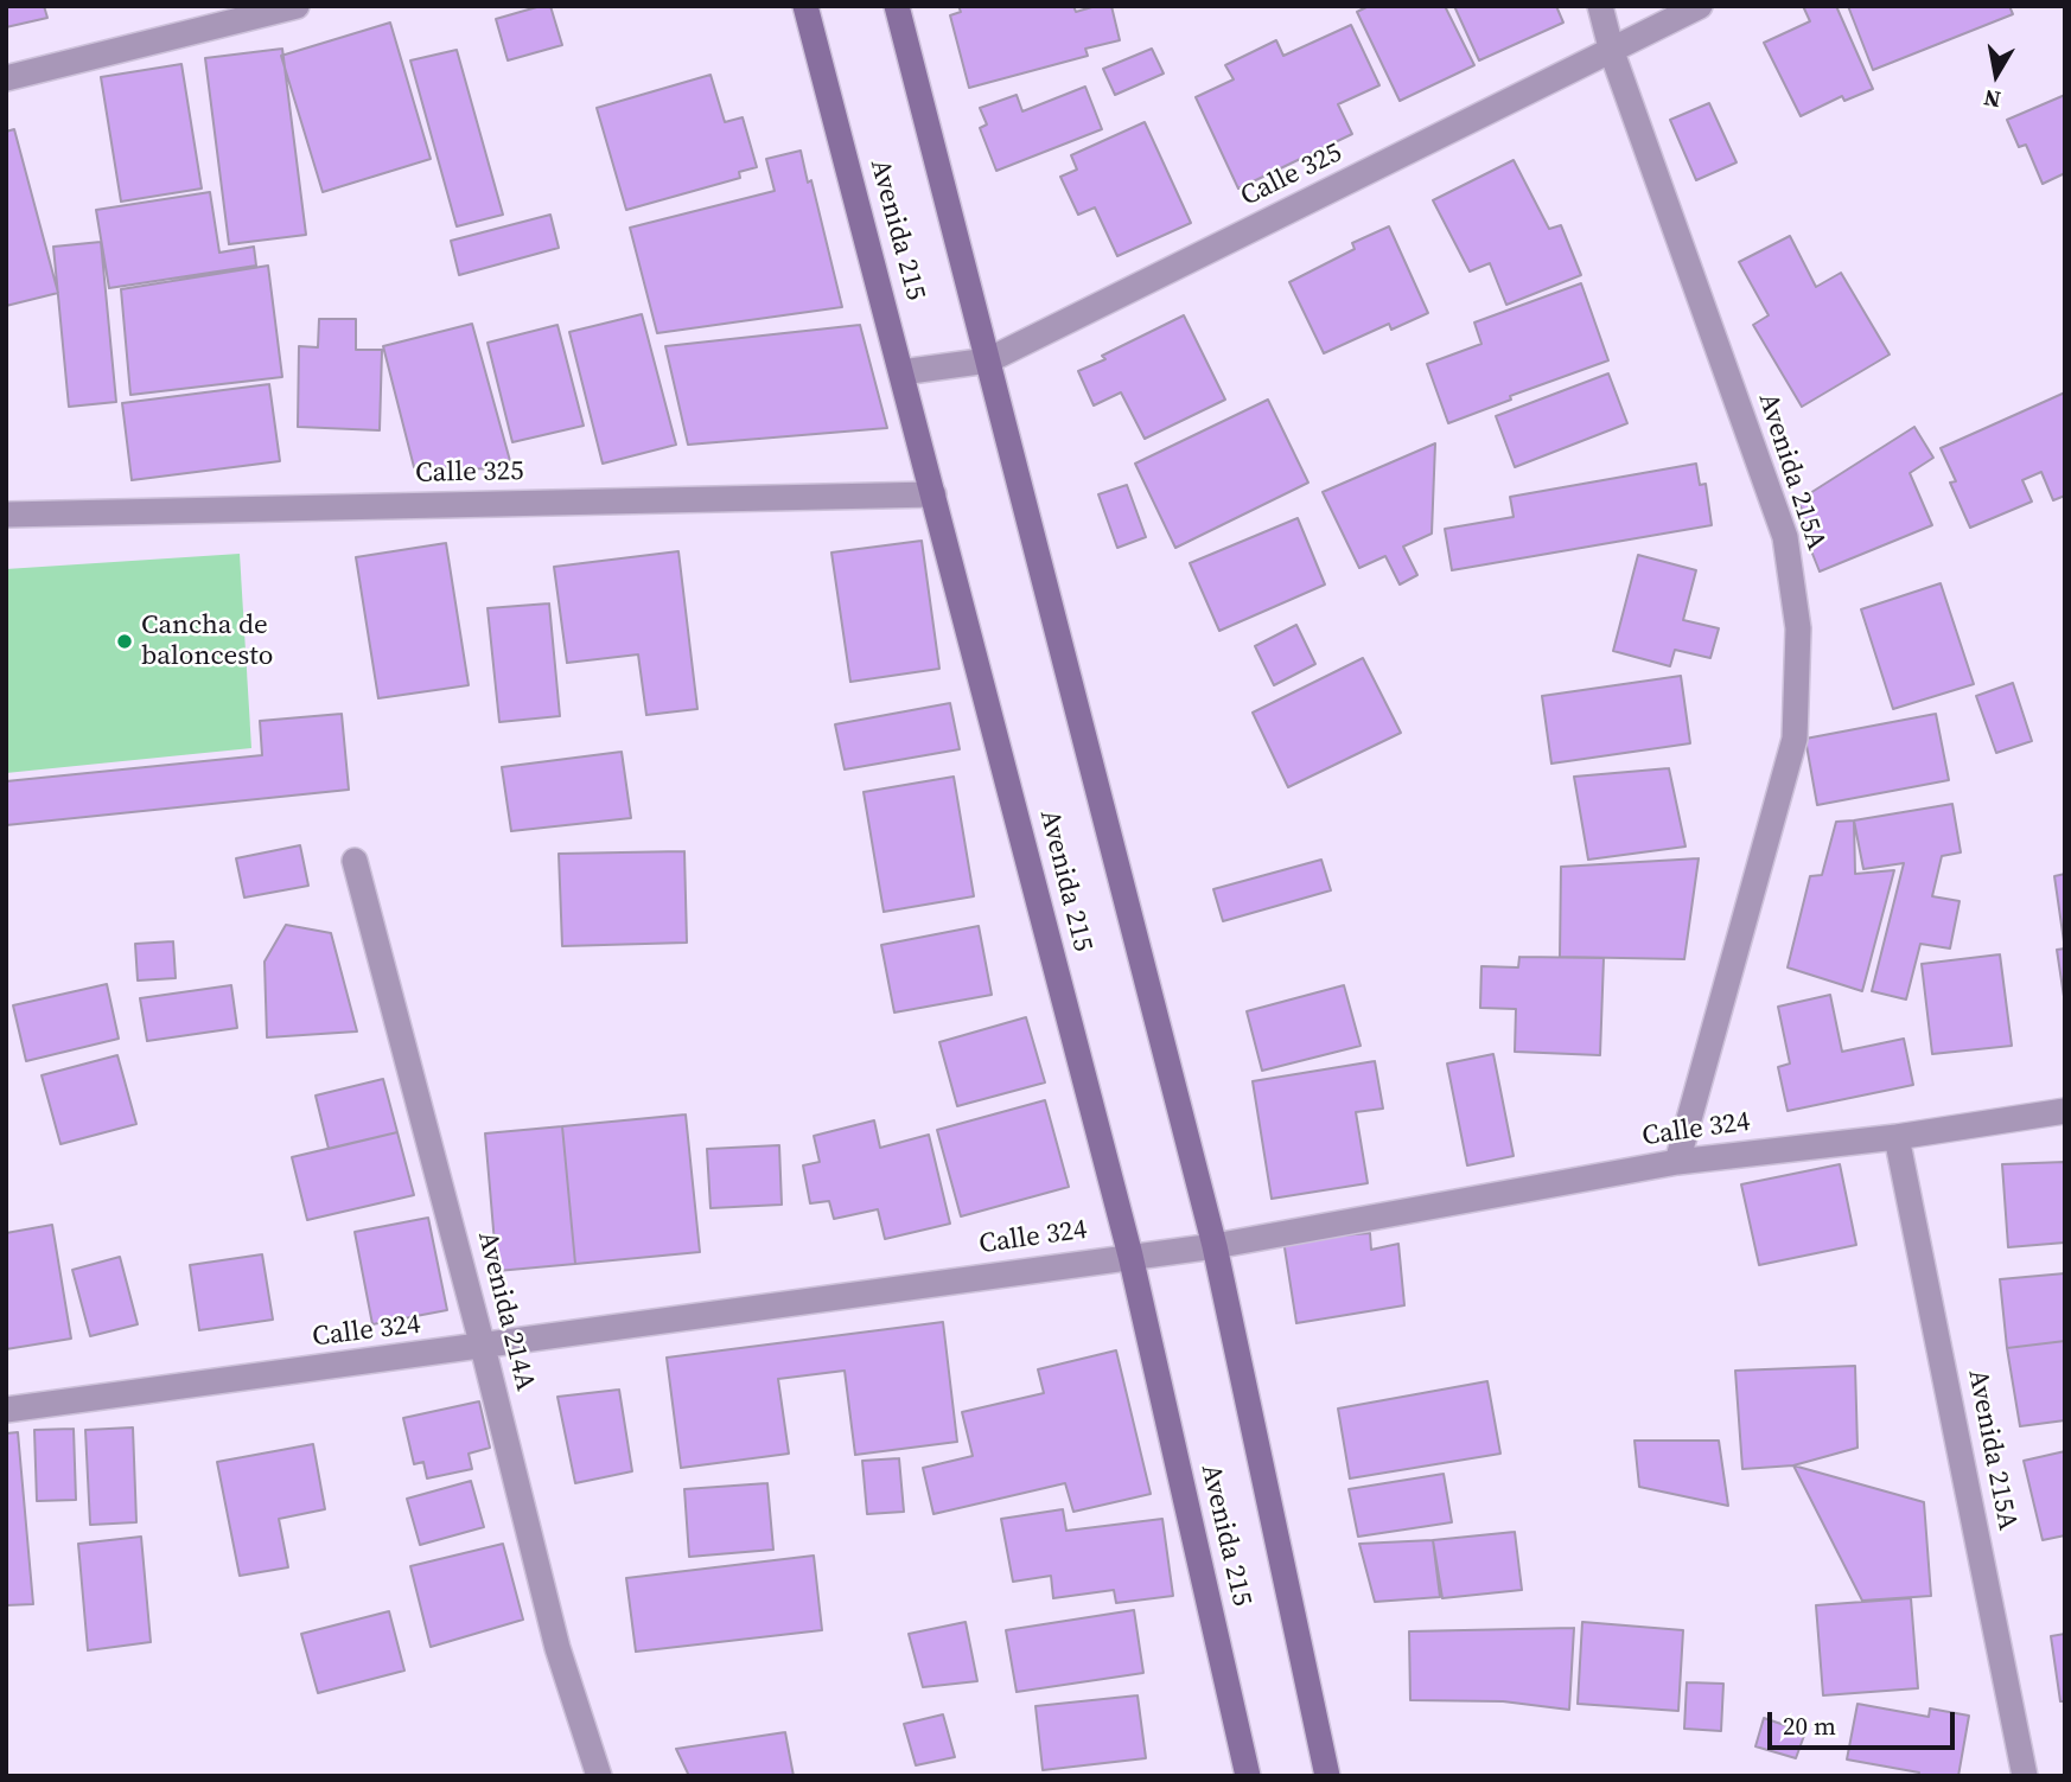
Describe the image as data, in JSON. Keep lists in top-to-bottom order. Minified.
{"streets":{"street":["Calle 325","Avenida 215","Avenida 215A","Calle 324","Avenida 214A"]},"crossings":[["Calle 325","Avenida 215"],["Calle 325","Avenida 215A"],["Avenida 215","Calle 324"],["Avenida 215A","Calle 324"],["Calle 324","Avenida 214A"]],"places":["Cancha de baloncesto"],"scale_bar":"20 m","north":"bottom"}
